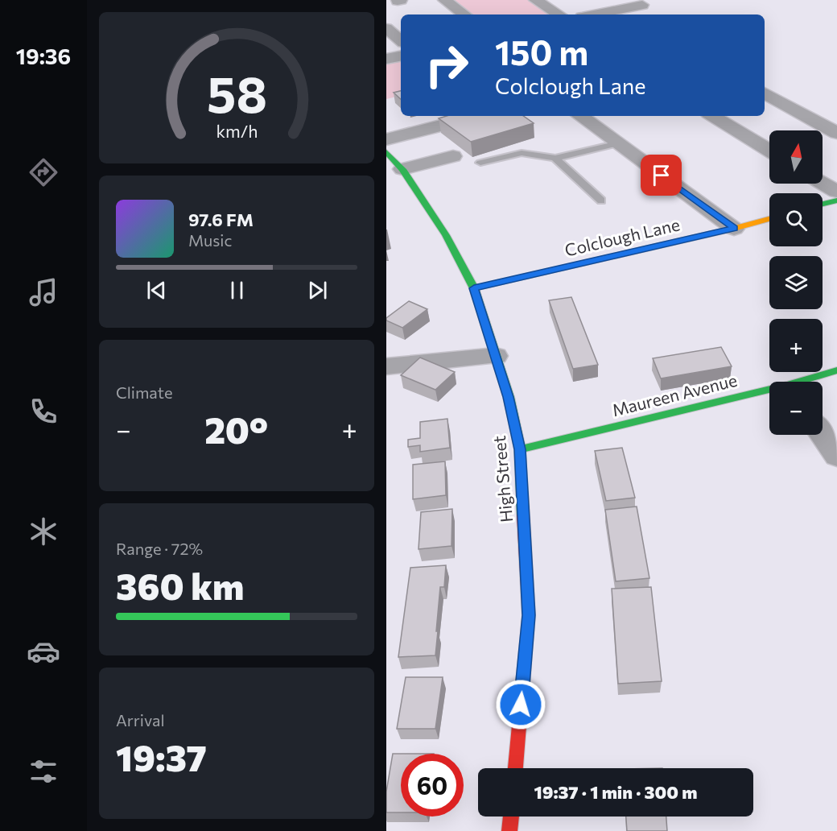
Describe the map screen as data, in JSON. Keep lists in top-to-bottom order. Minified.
{"streets":{"main road":["Colclough Lane","Maureen Avenue","High Street"]},"crossings":[["Colclough Lane","High Street"],["Maureen Avenue","High Street"]],"north":"top","page":{"tabs":"19:36","turn":["150 m","Colclough Lane"],"map_buttons":["+","−"],"song":["97.6 FM","Music"],"tile":["Climate",["Range · 72%","360 km"],["Arrival","19:37"]],"heat":["−","20°","+"],"limit":"60","trip":"19:37 · 1 min · 300 m","gauge":["58","km/h"]}}
